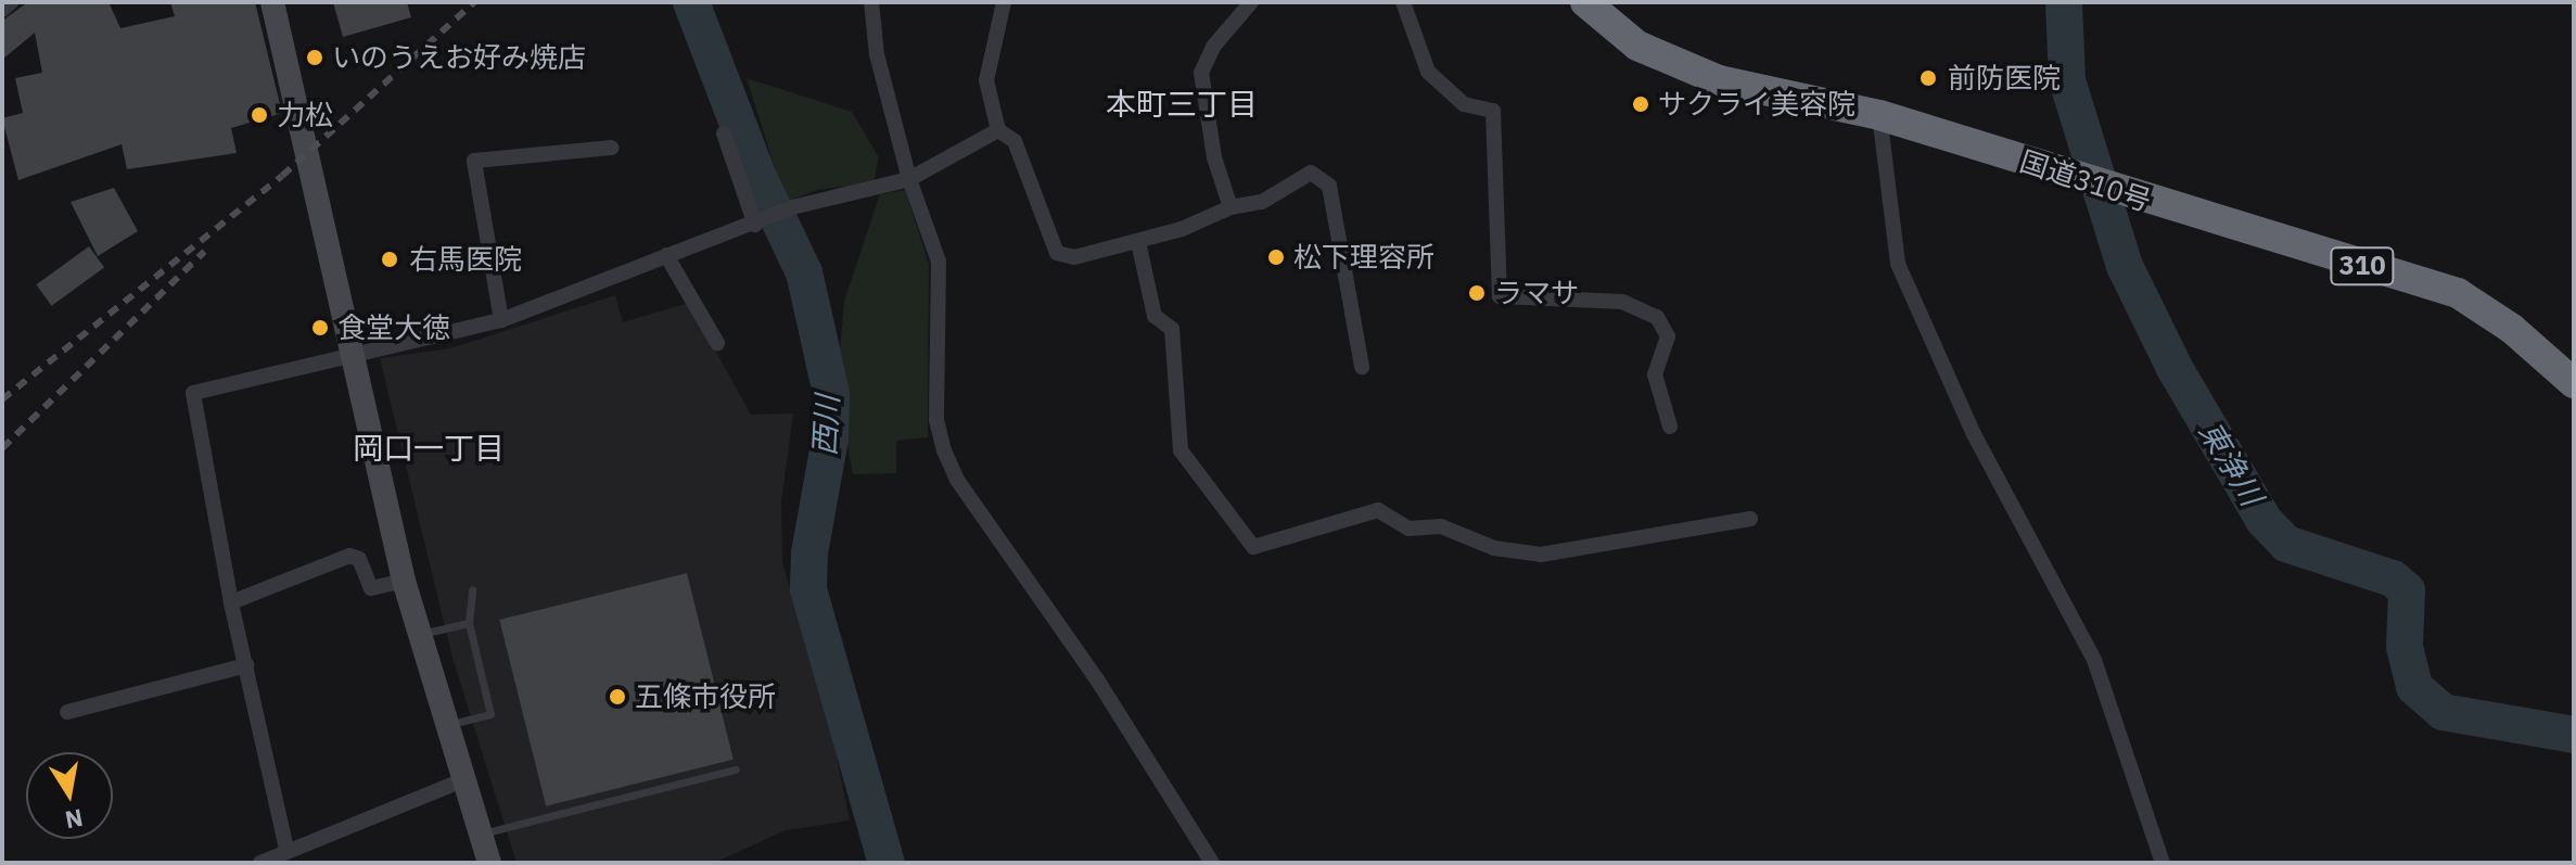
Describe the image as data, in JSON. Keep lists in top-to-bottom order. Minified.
{"streets":{"highway":["国道310号","310"]},"districts":["本町三丁目","岡口一丁目"],"water":["西川","東浄川"],"places":["いのうえお好み焼店","前防医院","サクライ美容院","力松","松下理容所","右馬医院","ラマサ","食堂大徳","五條市役所"],"north":"bottom"}
